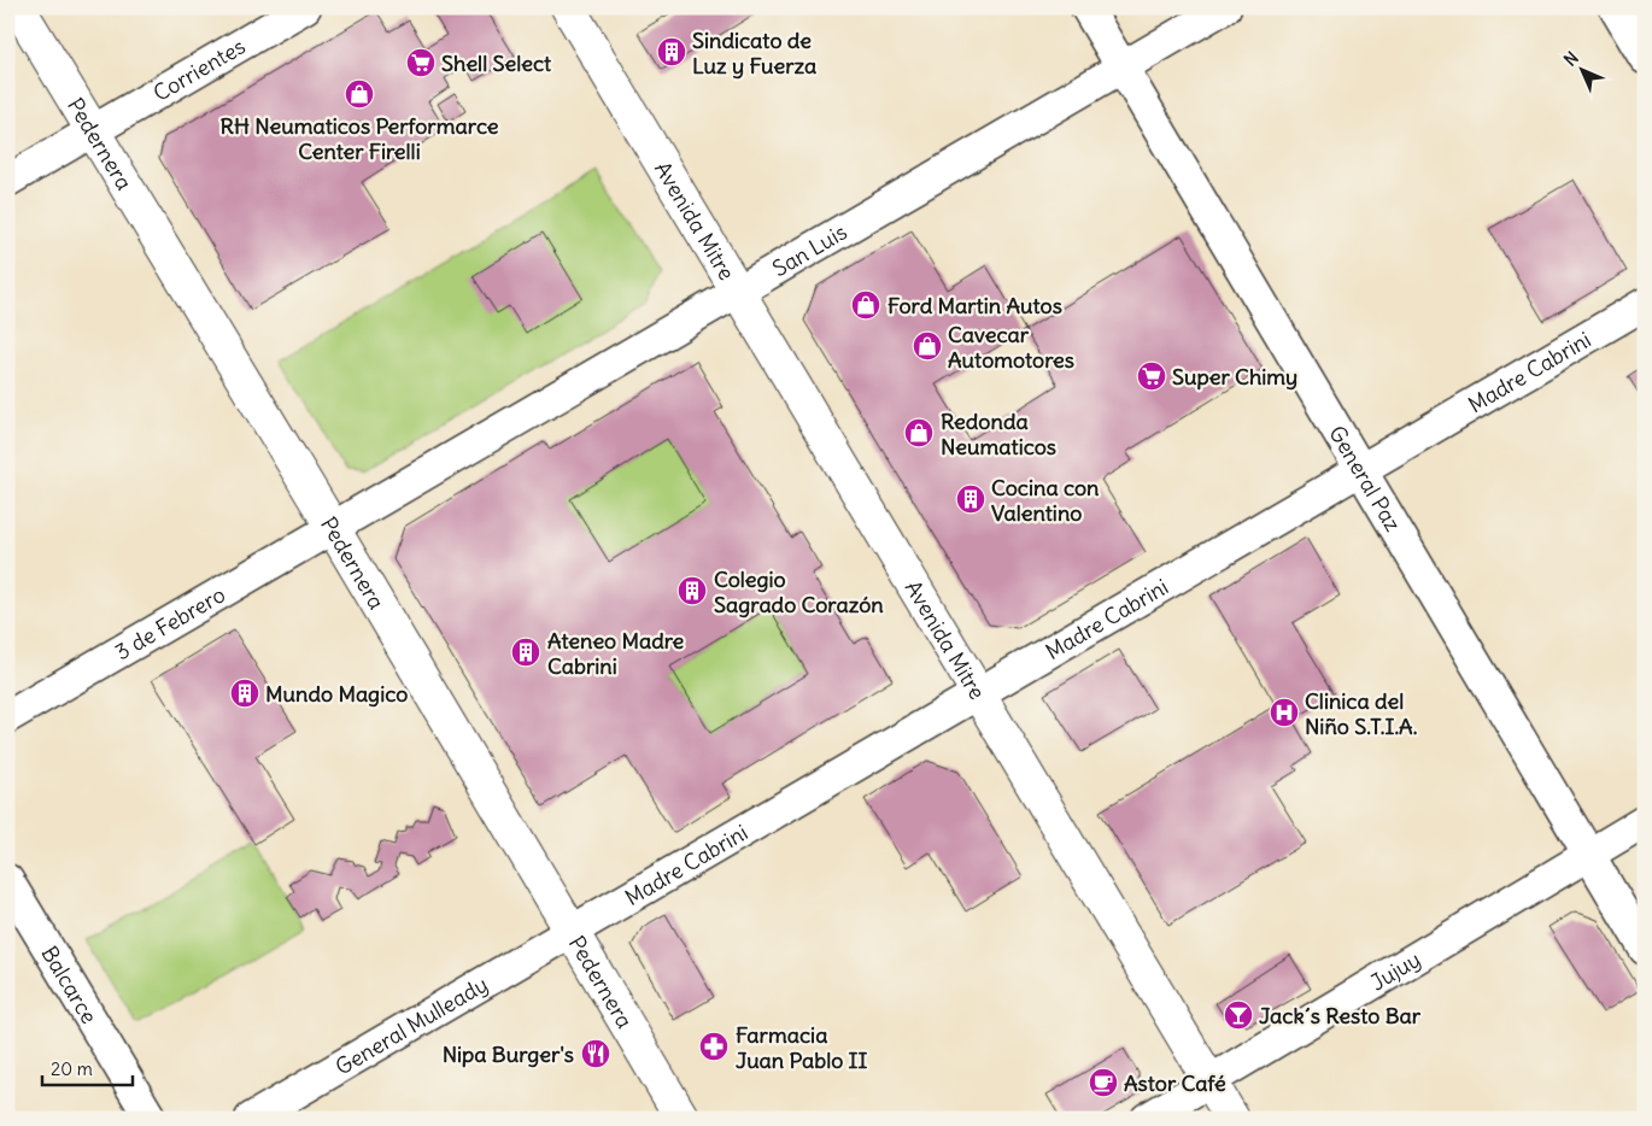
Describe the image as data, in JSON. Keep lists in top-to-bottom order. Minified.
{"streets":{"main road":["Pedernera","Avenida Mitre"],"street":["Corrientes","San Luis","Madre Cabrini","General Paz","3 de Febrero","Jujuy","Balcarce","General Mulleady"]},"crossings":[["Corrientes","Pedernera"],["Pedernera","San Luis"],["Pedernera","Madre Cabrini"],["Pedernera","3 de Febrero"],["Pedernera","General Mulleady"],["Avenida Mitre","San Luis"],["Avenida Mitre","Madre Cabrini"],["Avenida Mitre","Jujuy"],["San Luis","General Paz"],["San Luis","3 de Febrero"],["Madre Cabrini","General Paz"],["Madre Cabrini","General Mulleady"],["General Paz","Jujuy"]],"places":{"building":["Sindicato de Luz y Fuerza","Cocina con Valentino","Colegio Sagrado Corazón","Ateneo Madre Cabrini","Mundo Magico"],"supermarket":["Shell Select","Super Chimy"],"shop":["RH Neumaticos Performarce Center Firelli","Ford Martin Autos","Cavecar Automotores","Redonda Neumaticos"],"hospital":["Clinica del Niño S.T.I.A."],"bar":["Jack´s Resto Bar"],"pharmacy":["Farmacia Juan Pablo II"],"restaurant":["Nipa Burger's"],"cafe":["Astor Café"]},"scale_bar":"20 m","north":"top left"}
